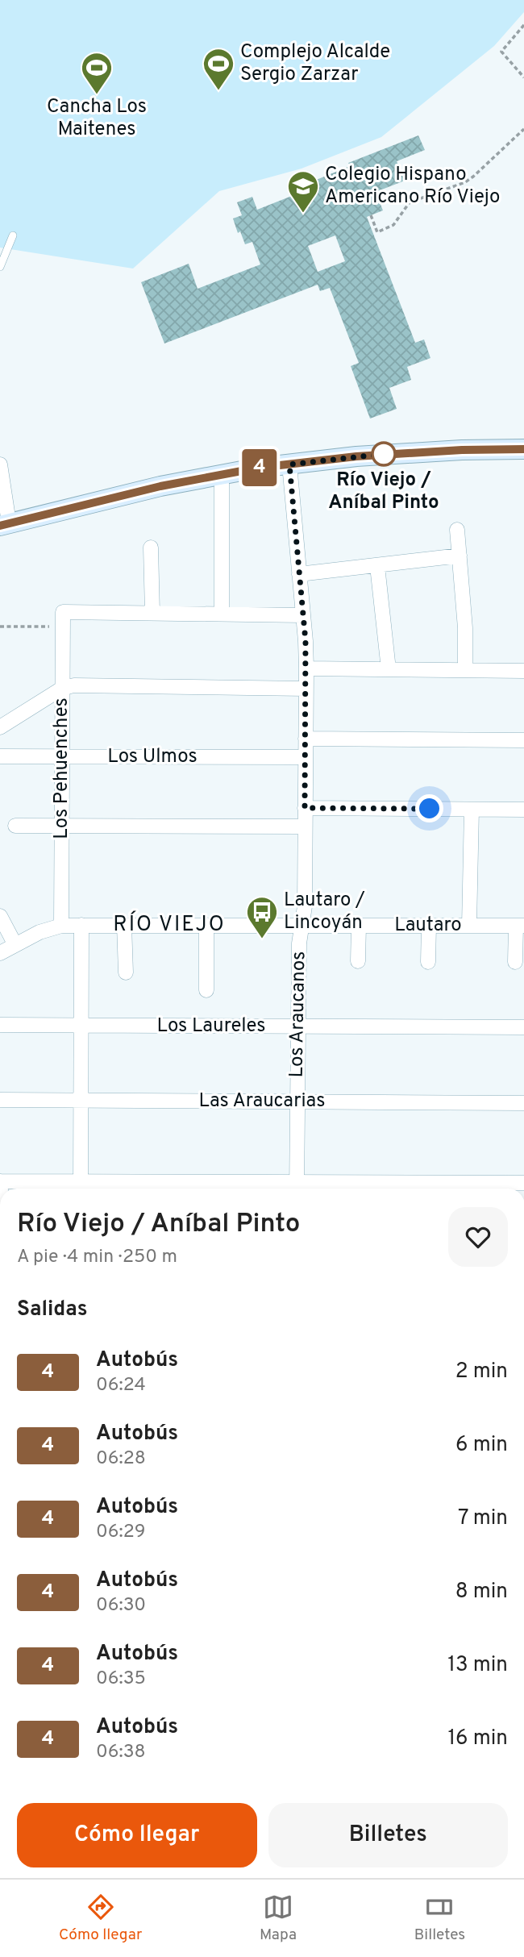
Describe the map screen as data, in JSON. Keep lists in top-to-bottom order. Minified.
{"streets":{"street":["Los Ulmos","Los Pehuenches","Lautaro","Los Araucanos","Los Laureles","Las Araucarias"]},"crossings":[["Los Ulmos","Los Pehuenches"],["Los Ulmos","Los Araucanos"],["Los Pehuenches","Lautaro"],["Lautaro","Los Araucanos"],["Los Araucanos","Los Laureles"],["Los Araucanos","Las Araucarias"]],"districts":["RÍO VIEJO"],"places":{"sports":["Complejo Alcalde Sergio Zarzar","Cancha Los Maitenes"],"school or university":["Colegio Hispano Americano Río Viejo"],"other":["Río Viejo / Aníbal Pinto"],"bus stop":["Lautaro / Lincoyán"]},"lines":["bus line 4"],"page":{"on_map":"4","heading":[["Río Viejo / Aníbal Pinto","A pie · 4 min · 250 m"],"Salidas"],"list":[{"mark":"4","name":"Autobús","note":"06:24","value":"2 min"},{"mark":"4","name":"Autobús","note":"06:28","value":"6 min"},{"mark":"4","name":"Autobús","note":"06:29","value":"7 min"},{"mark":"4","name":"Autobús","note":"06:30","value":"8 min"},{"mark":"4","name":"Autobús","note":"06:35","value":"13 min"},{"mark":"4","name":"Autobús","note":"06:38","value":"16 min"}],"buttons":["Cómo llegar","Billetes"],"tabs":["Cómo llegar","Mapa","Billetes"]}}
